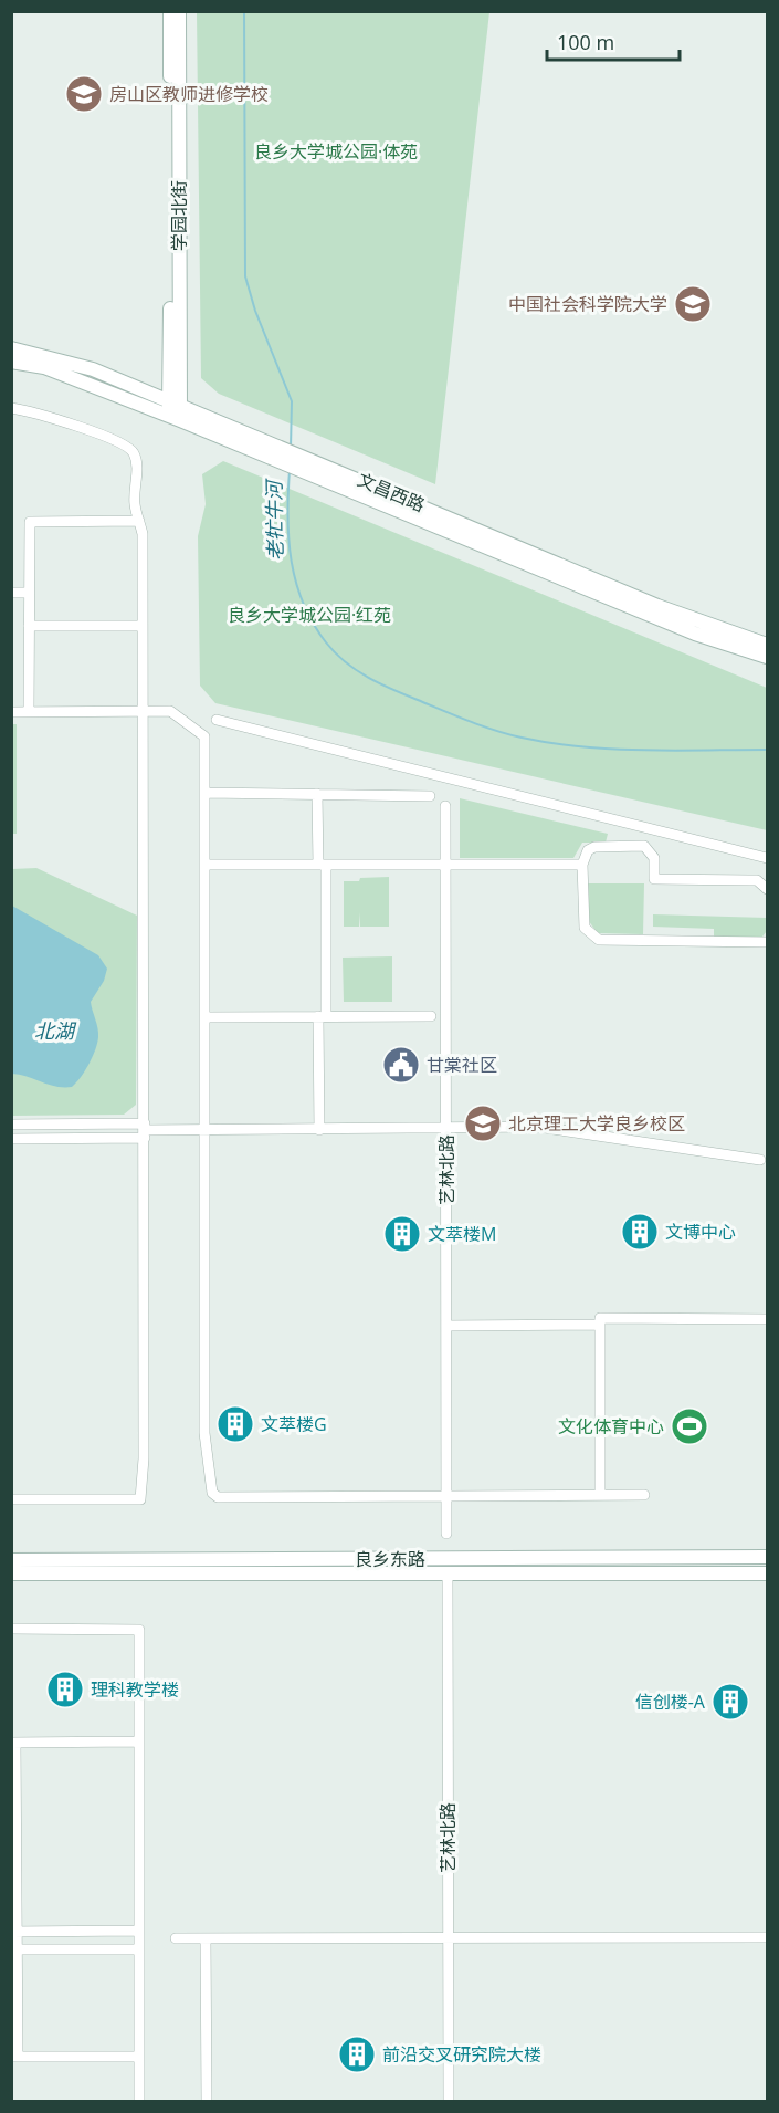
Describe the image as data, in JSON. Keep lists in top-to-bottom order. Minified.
{"streets":{"main road":["学园北街","文昌西路","良乡东路"],"street":["艺林北路"]},"crossings":[["学园北街","文昌西路"],["艺林北路","良乡东路"]],"water":["老牤牛河","北湖"],"parks":["良乡大学城公园·体苑","良乡大学城公园·红苑"],"places":{"school or university":["房山区教师进修学校","中国社会科学院大学","北京理工大学良乡校区"],"public building":["甘棠社区"],"building":["文博中心","文萃楼M","文萃楼G","理科教学楼","信创楼-A","前沿交叉研究院大楼"],"sports":["文化体育中心"]},"scale_bar":"100 m"}
